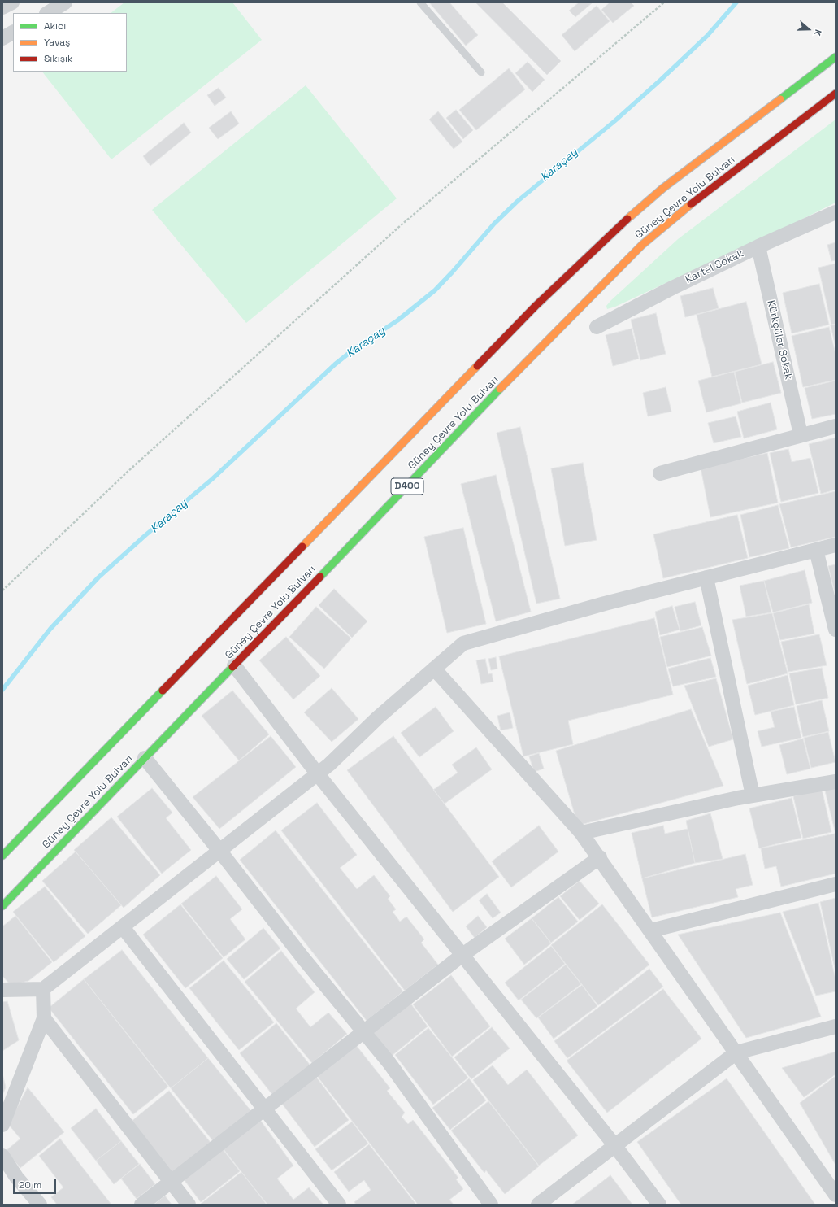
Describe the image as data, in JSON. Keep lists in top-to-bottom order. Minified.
{"streets":{"highway":["Güney Çevre Yolu Bulvarı","D400"],"street":["Kartel Sokak","Kürkçüler Sokak"]},"crossings":[["Kartel Sokak","Kürkçüler Sokak"]],"water":["Karaçay"],"legend":["Akıcı","Yavaş","Sıkışık"],"scale_bar":"20 m","north":"right"}
